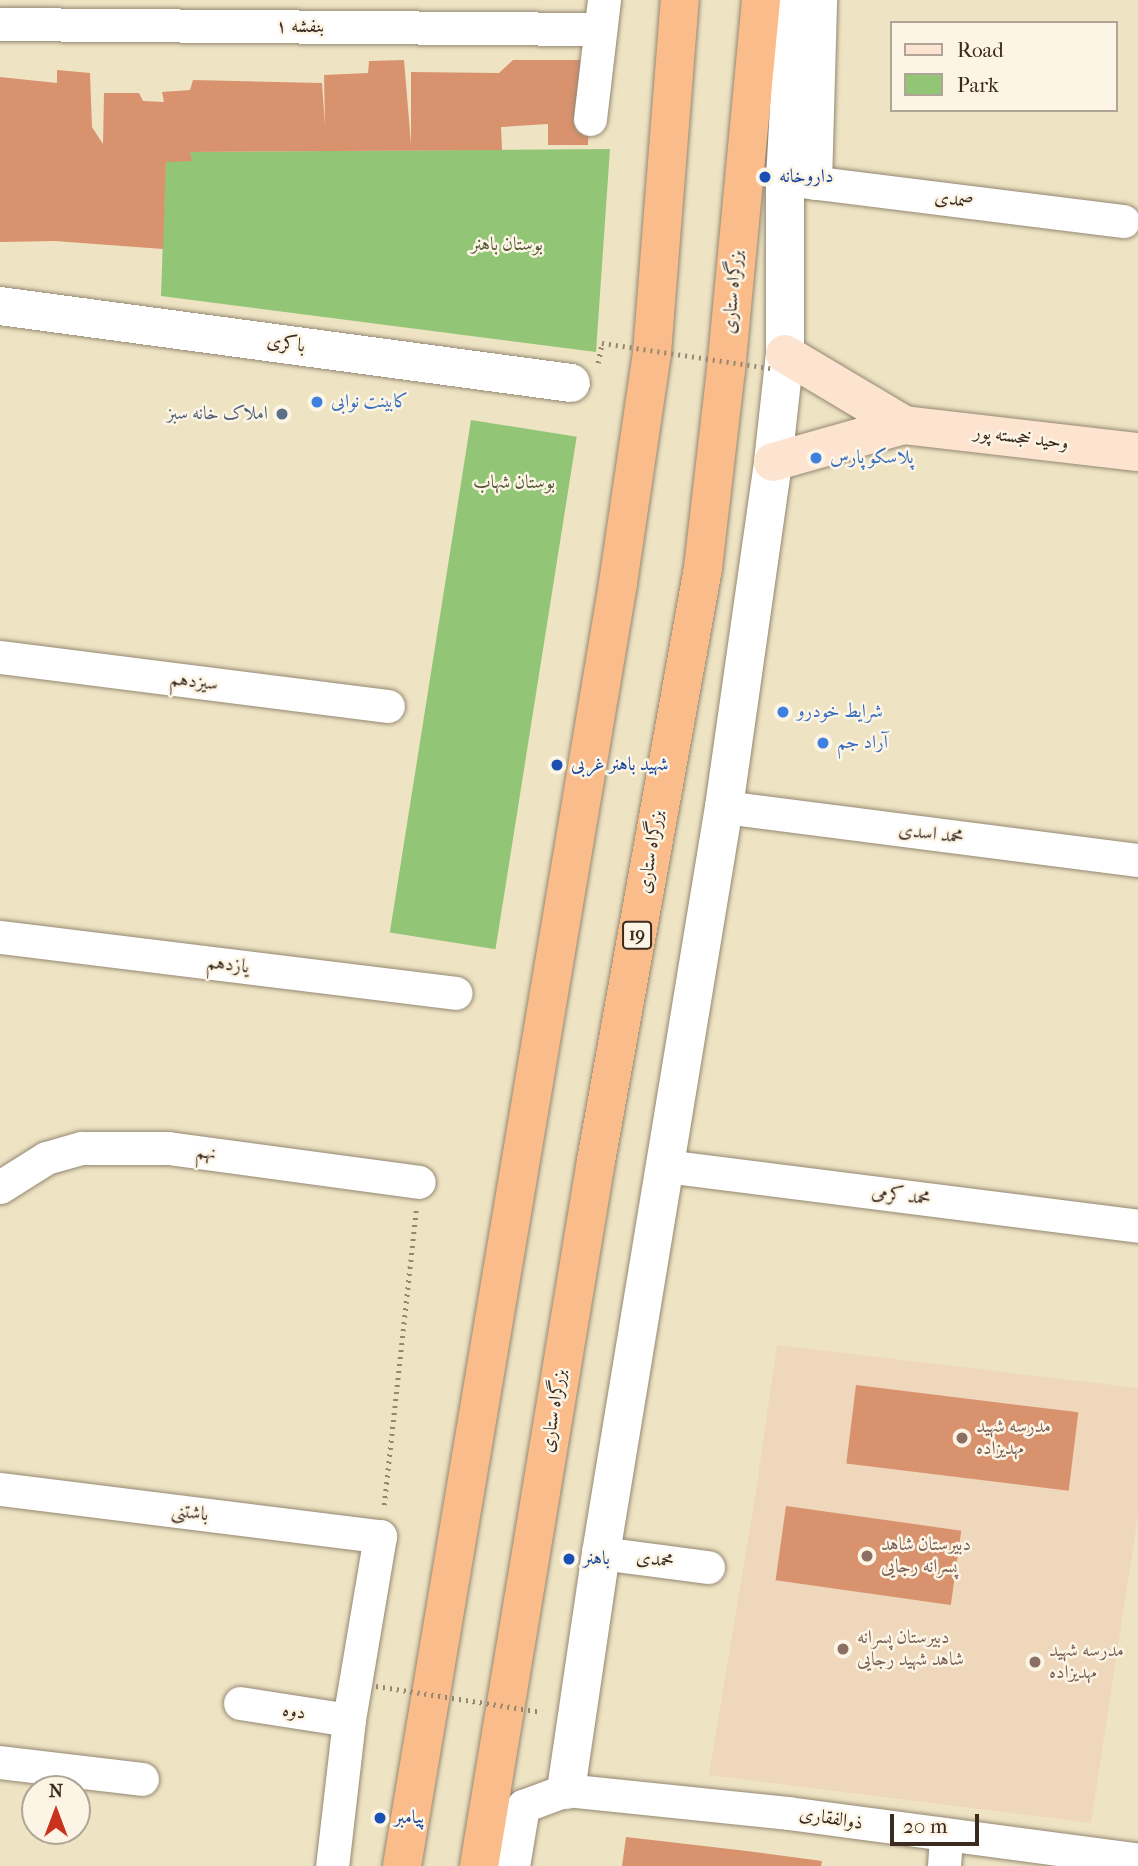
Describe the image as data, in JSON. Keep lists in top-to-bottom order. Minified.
{"streets":{"highway":["بزرگراه ستاری","19"],"main road":["وحید خجسته پور"],"street":["بنفشه ۱","صمدی","باکری","سیزدهم","محمد اسدی","یازدهم","نهم","محمد کرمی","باشتنی","محمدی","دوه","ذوالفقاری"]},"parks":["بوستان باهنر","بوستان شهاب"],"places":["داروخانه","کابینت نوابی","املاک خانه سبز","پلاسکو پارس","شرایط خودرو","آراد جم","شهید باهنر غربی","مدرسه شهید مهدیزاده","دبیرستان شاهد پسرانه رجایی","باهنر","دبیرستان پسرانه شاهد شهید رجایی","مدرسه شهيد مهديزاده","پیامبر"],"legend":["Road","Park"],"scale_bar":"20 m","north":"top"}
